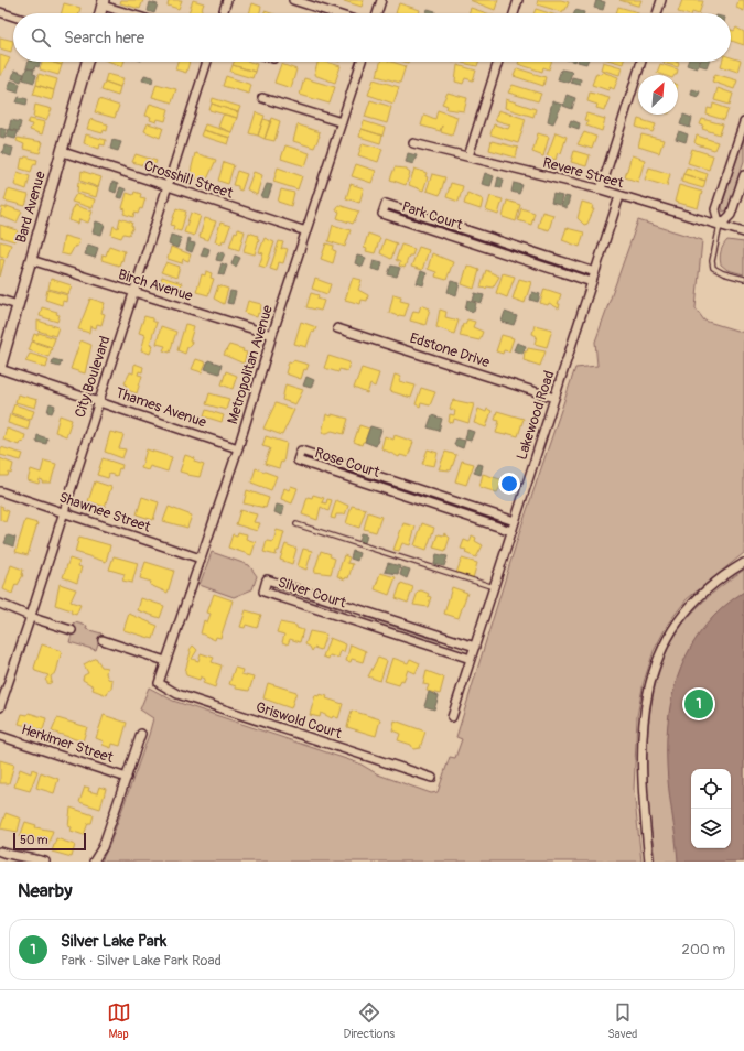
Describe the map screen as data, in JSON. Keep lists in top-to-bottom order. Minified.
{"streets":{"street":["Revere Street","Crosshill Street","Bard Avenue","Park Court","Birch Avenue","Edstone Drive","Metropolitan Avenue","City Boulevard","Thames Avenue","Lakewood Road","Rose Court","Shawnee Street","Silver Court","Griswold Court","Herkimer Street"]},"crossings":[["Revere Street","Lakewood Road"],["Crosshill Street","Bard Avenue"],["Crosshill Street","Metropolitan Avenue"],["Crosshill Street","City Boulevard"],["Bard Avenue","Birch Avenue"],["Bard Avenue","Thames Avenue"],["Park Court","Lakewood Road"],["Birch Avenue","Metropolitan Avenue"],["Birch Avenue","City Boulevard"],["Edstone Drive","Lakewood Road"],["Metropolitan Avenue","Thames Avenue"],["Metropolitan Avenue","Shawnee Street"],["Metropolitan Avenue","Griswold Court"],["City Boulevard","Thames Avenue"],["City Boulevard","Shawnee Street"],["Lakewood Road","Rose Court"],["Lakewood Road","Silver Court"]],"scale_bar":"50 m","north":"top right","page":{"search":"Search here","pins":"1","scale":"50 m","heading":"Nearby","list":[{"mark":"1","name":"Silver Lake Park","note":"Park · Silver Lake Park Road","value":"200 m"}],"nav":["Map","Directions","Saved"]}}
